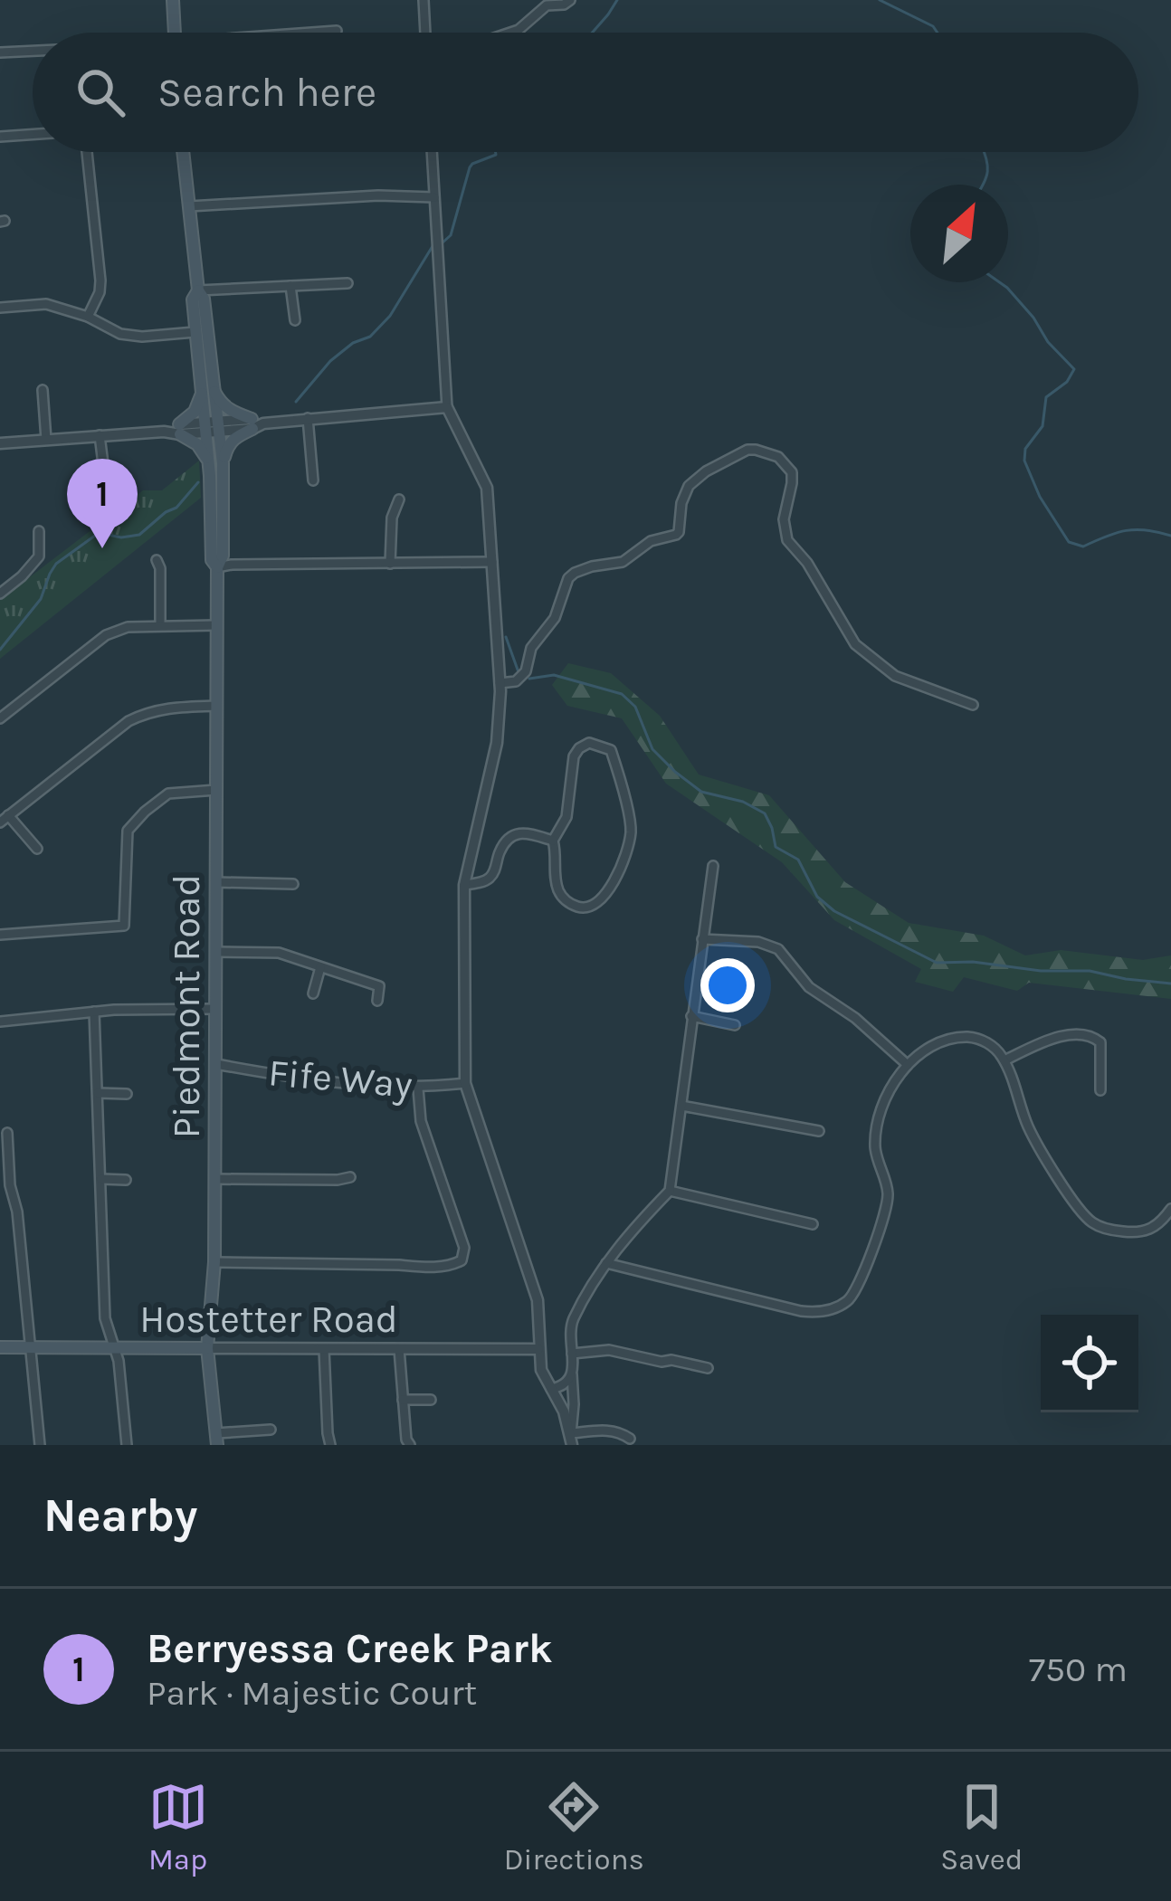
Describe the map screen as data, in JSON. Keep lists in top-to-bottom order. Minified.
{"streets":{"main road":["Piedmont Road","Hostetter Road"],"street":["Fife Way"]},"crossings":[["Piedmont Road","Fife Way"],["Piedmont Road","Hostetter Road"]],"north":"top right","page":{"search":"Search here","pins":"1","heading":"Nearby","list":[{"mark":"1","name":"Berryessa Creek Park","note":"Park · Majestic Court","value":"750 m"}],"nav":["Map","Directions","Saved"]}}
